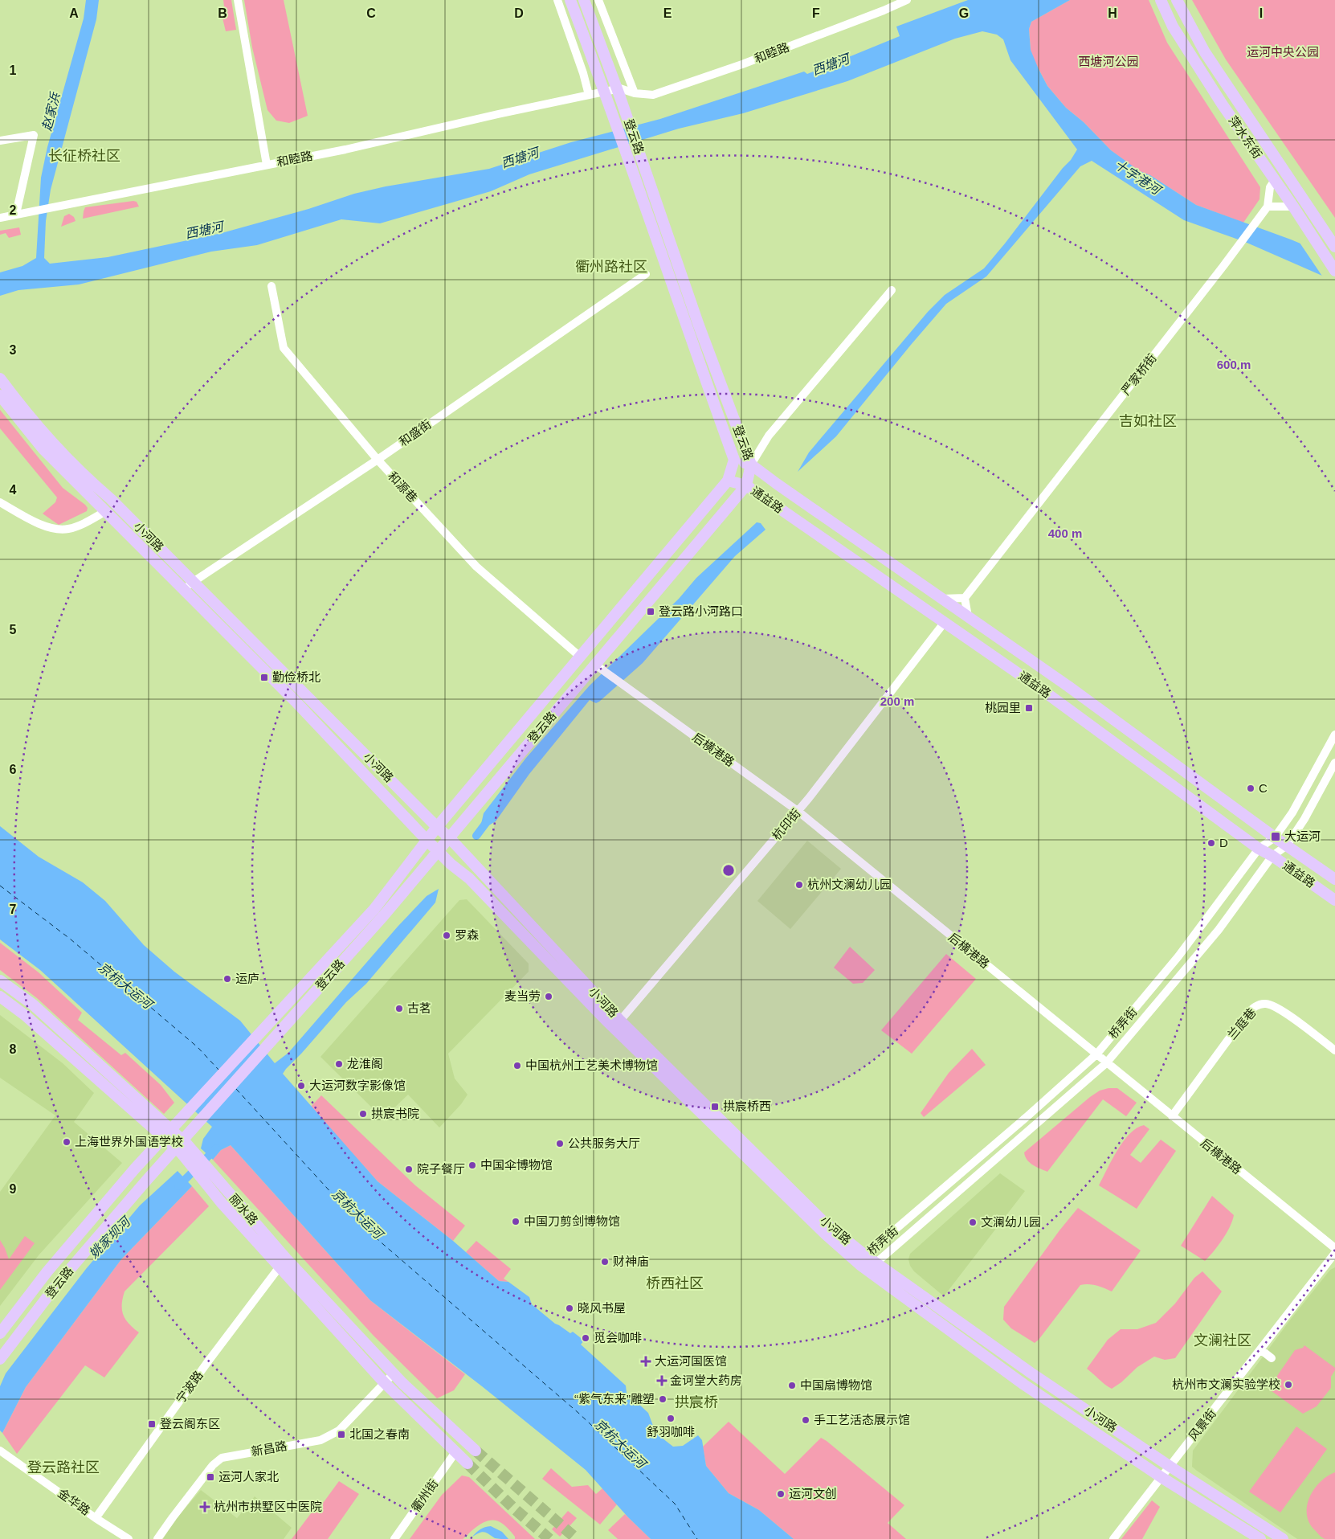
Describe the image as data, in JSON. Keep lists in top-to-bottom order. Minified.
{"streets":{"main road":["登云路","萍水东街","通益路","小河路","丽水路"],"street":["和睦路","严家桥街","和盛街","和源巷","后横港路","杭印街","桥弄街","兰庭巷","宁波路","风景街","新昌路","衢州街","金华路"]},"crossings":[["登云路","和源巷"],["登云路","通益路"],["登云路","小河路"],["登云路","后横港路"],["萍水东街","严家桥街"],["和盛街","和源巷"],["和盛街","小河路"],["通益路","杭印街"],["通益路","桥弄街"],["小河路","杭印街"],["小河路","桥弄街"],["小河路","风景街"],["后横港路","杭印街"],["后横港路","桥弄街"],["后横港路","兰庭巷"],["丽水路","宁波路"],["丽水路","新昌路"],["丽水路","衢州街"],["宁波路","金华路"]],"districts":["长征桥社区","衢州路社区","吉如社区","桥西社区","文澜社区","拱宸桥","登云路社区"],"water":["西塘河","赵家浜","十字港河","京杭大运河","姚家坝河"],"parks":["运河中央公园","西塘河公园"],"places":{"transit":["登云路小河路口","勤俭桥北","桃园里","大运河","拱宸桥西","登云阁东区","北国之春南","运河人家北"],"other":["C","D","杭州文澜幼儿园","罗森","运庐","麦当劳","古茗","龙淮阁","中国杭州工艺美术博物馆","大运河数字影像馆","拱宸书院","上海世界外国语学校","公共服务大厅","中国伞博物馆","院子餐厅","中国刀剪剑博物馆","文澜幼儿园","财神庙","晓风书屋","觅会咖啡","杭州市文澜实验学校","中国扇博物馆","“紫气东来”雕塑","舒羽咖啡","手工艺活态展示馆","运河文创"],"health":["大运河国医馆","金诃堂大药房","杭州市拱墅区中医院"]},"grid":{"columns":["A","B","C","D","E","F","G","H","I"],"rows":["1","2","3","4","5","6","7","8","9"]},"rings":["600 m","400 m","200 m"]}
